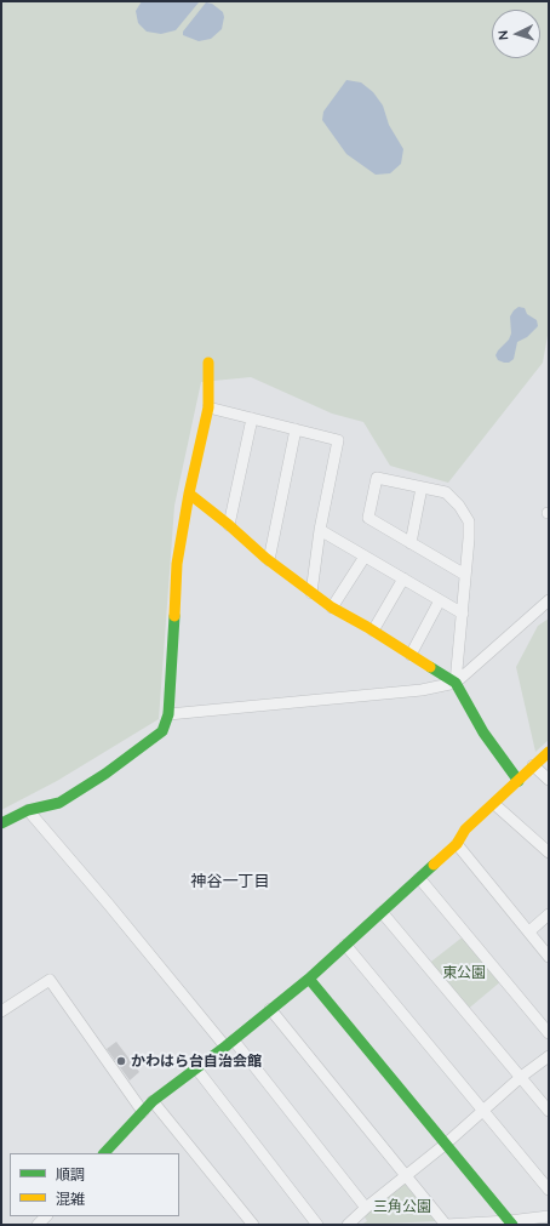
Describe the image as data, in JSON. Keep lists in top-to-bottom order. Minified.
{"districts":["神谷一丁目"],"parks":["東公園","三角公園"],"places":["かわはら台自治会館"],"legend":["順調","混雑"],"north":"left"}
